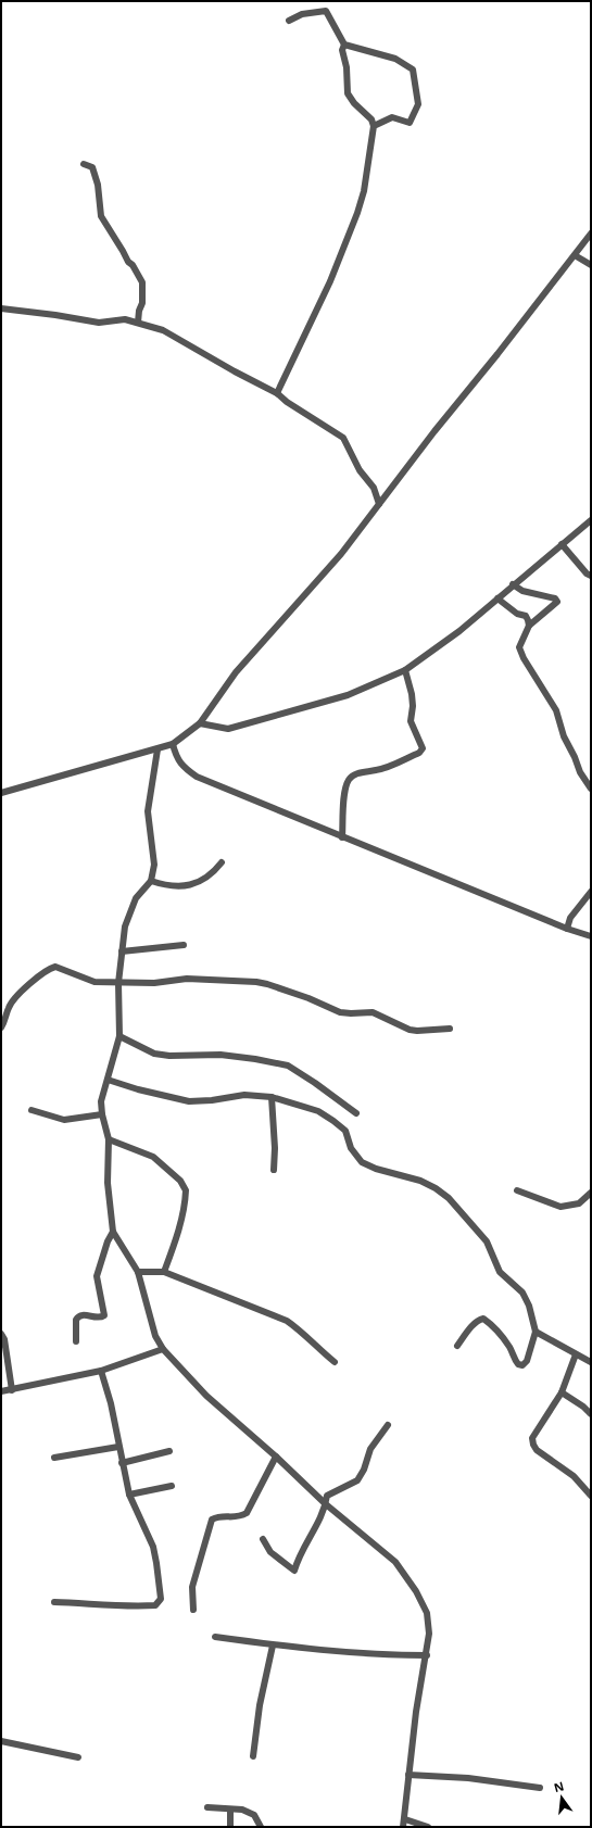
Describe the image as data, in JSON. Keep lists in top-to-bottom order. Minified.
{"north":"top"}
